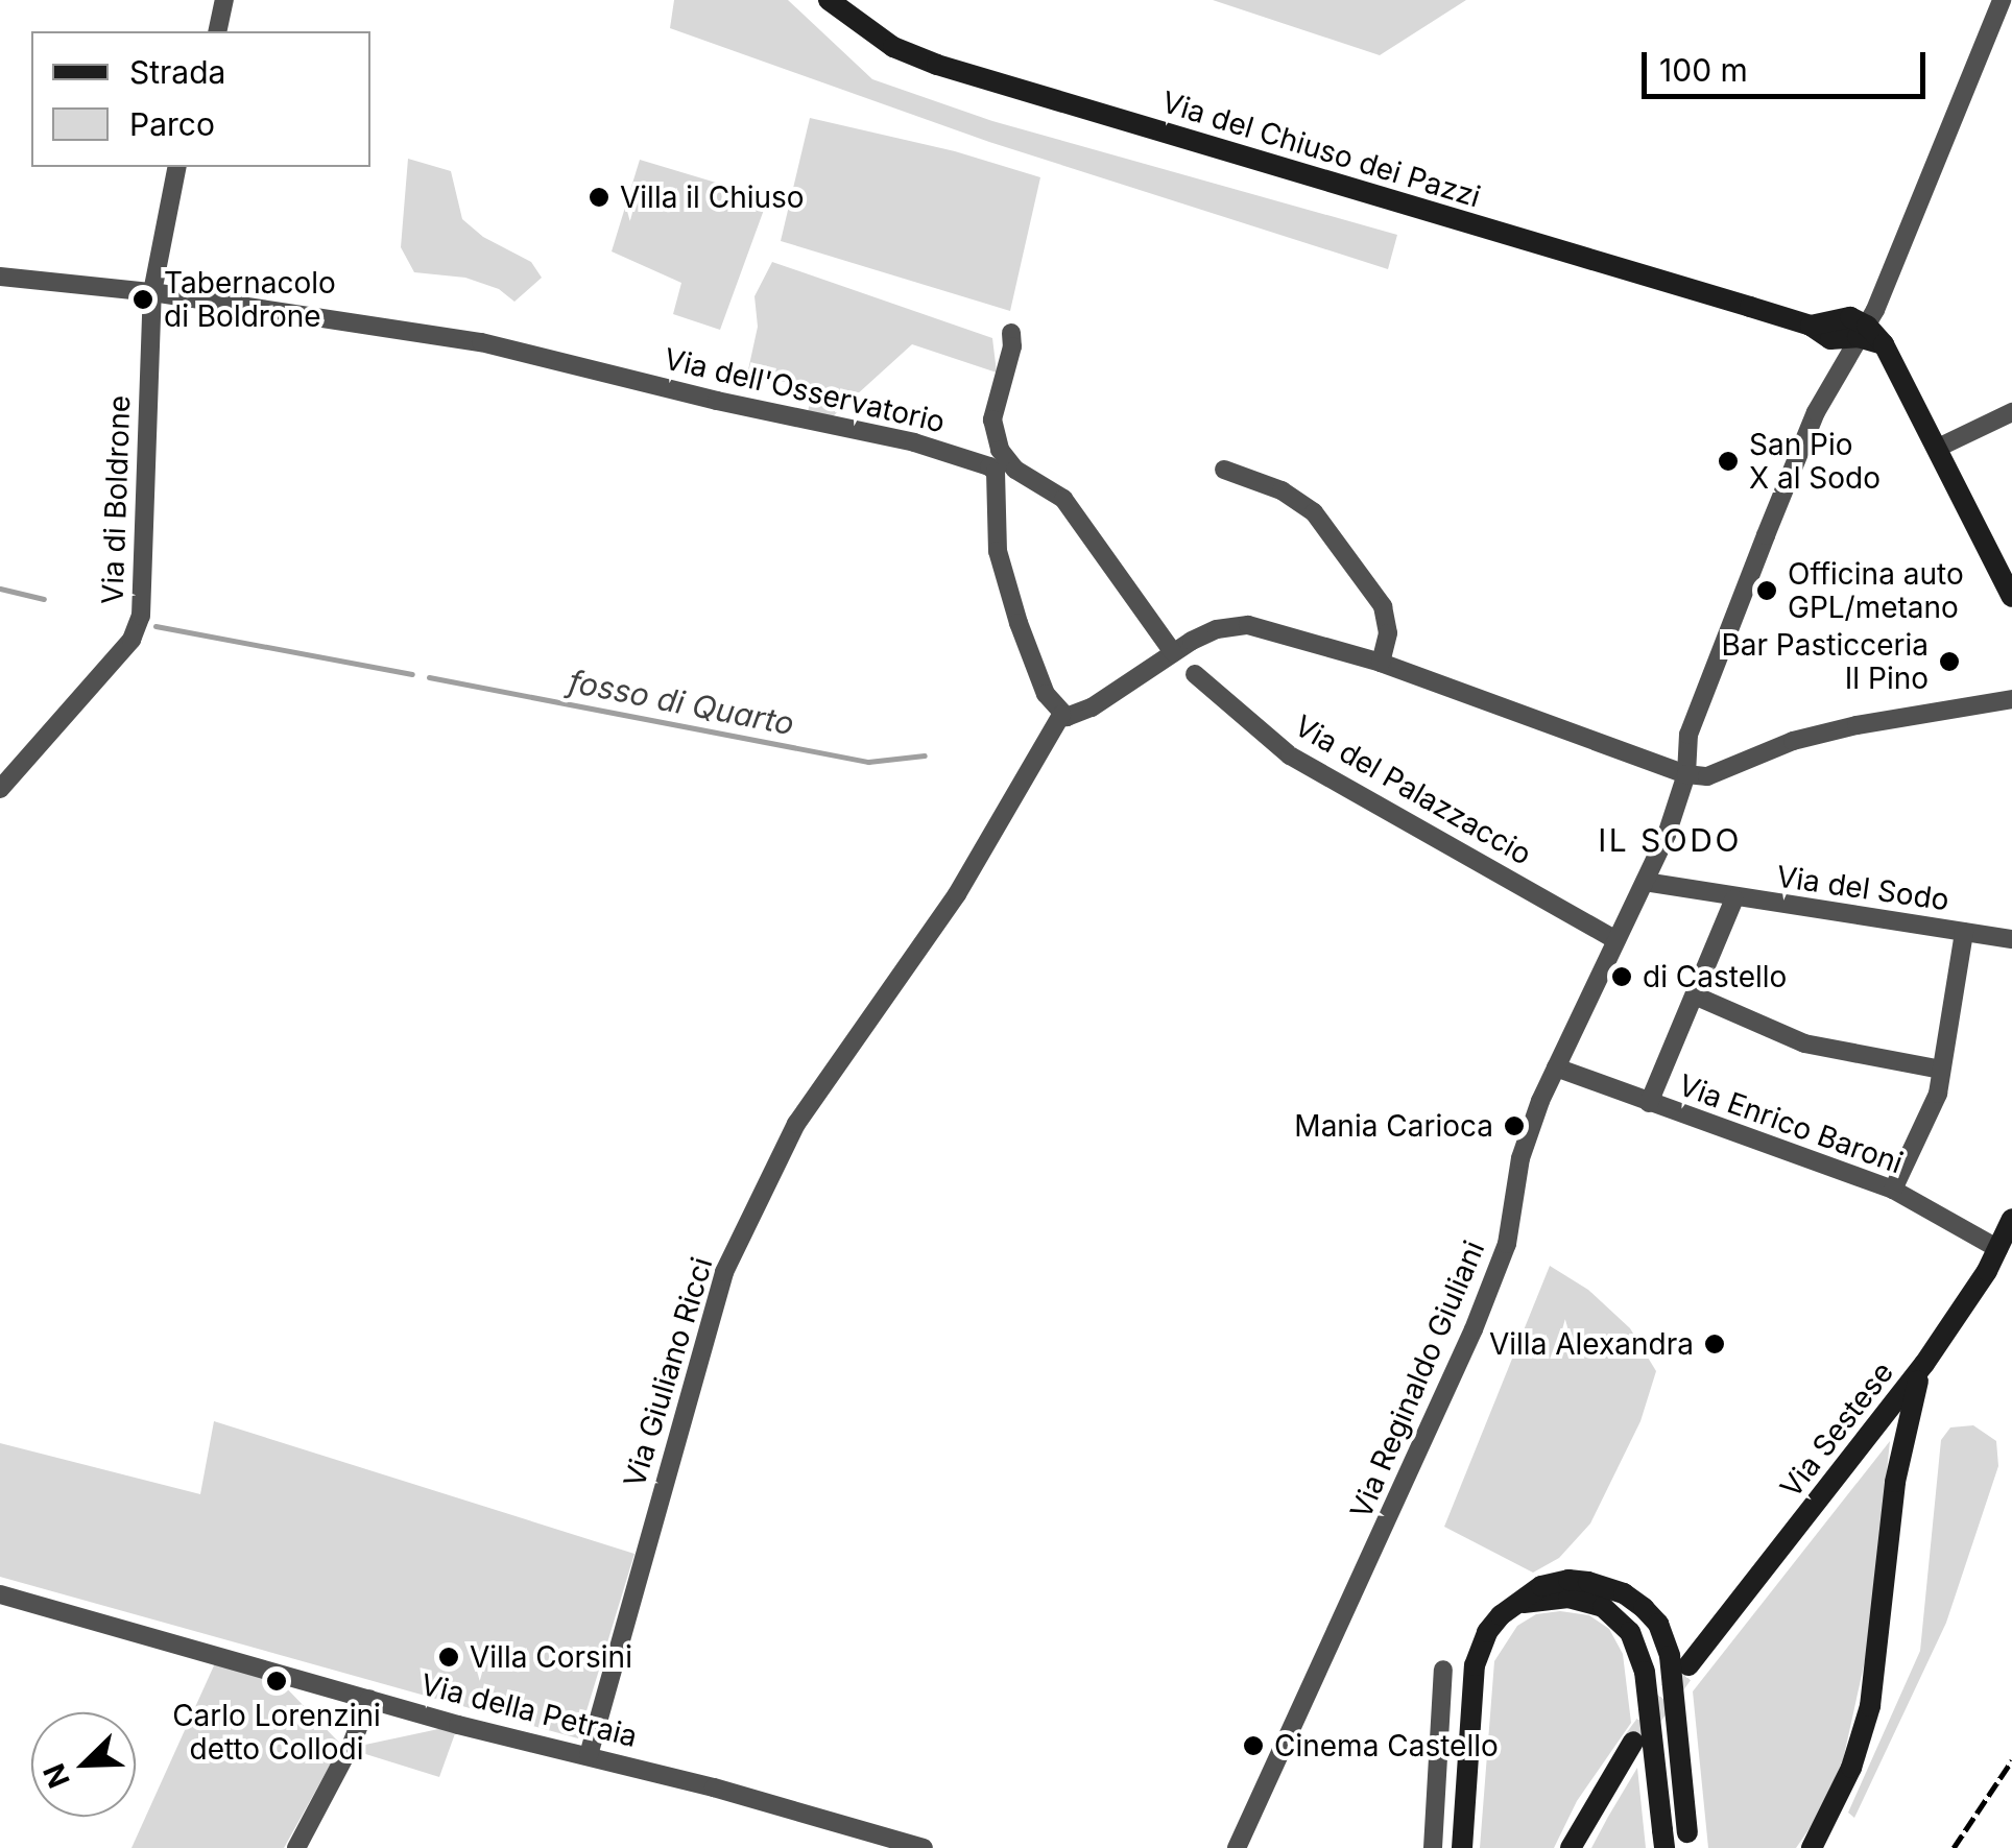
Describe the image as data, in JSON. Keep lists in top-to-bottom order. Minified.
{"streets":{"main road":["Via del Chiuso dei Pazzi","Via Sestese"],"street":["Via dell'Osservatorio","Via di Boldrone","Via del Palazzaccio","Via del Sodo","Via Enrico Baroni","Via Giuliano Ricci","Via Reginaldo Giuliani","Via della Petraia"]},"crossings":[["Via del Chiuso dei Pazzi","Via Reginaldo Giuliani"],["Via dell'Osservatorio","Via di Boldrone"],["Via dell'Osservatorio","Via Giuliano Ricci"],["Via del Palazzaccio","Via Reginaldo Giuliani"],["Via del Sodo","Via Reginaldo Giuliani"],["Via Enrico Baroni","Via Reginaldo Giuliani"],["Via Enrico Baroni","Via Sestese"],["Via Giuliano Ricci","Via della Petraia"]],"districts":["IL SODO"],"water":["fosso di Quarto"],"places":["Villa il Chiuso","Tabernacolo di Boldrone","San Pio X al Sodo","Officina auto GPL/metano","Bar Pasticceria Il Pino","di Castello","Mania Carioca","Villa Alexandra","Villa Corsini","Carlo Lorenzini detto Collodi","Cinema Castello"],"legend":["Strada","Parco"],"scale_bar":"100 m","north":"bottom left"}
